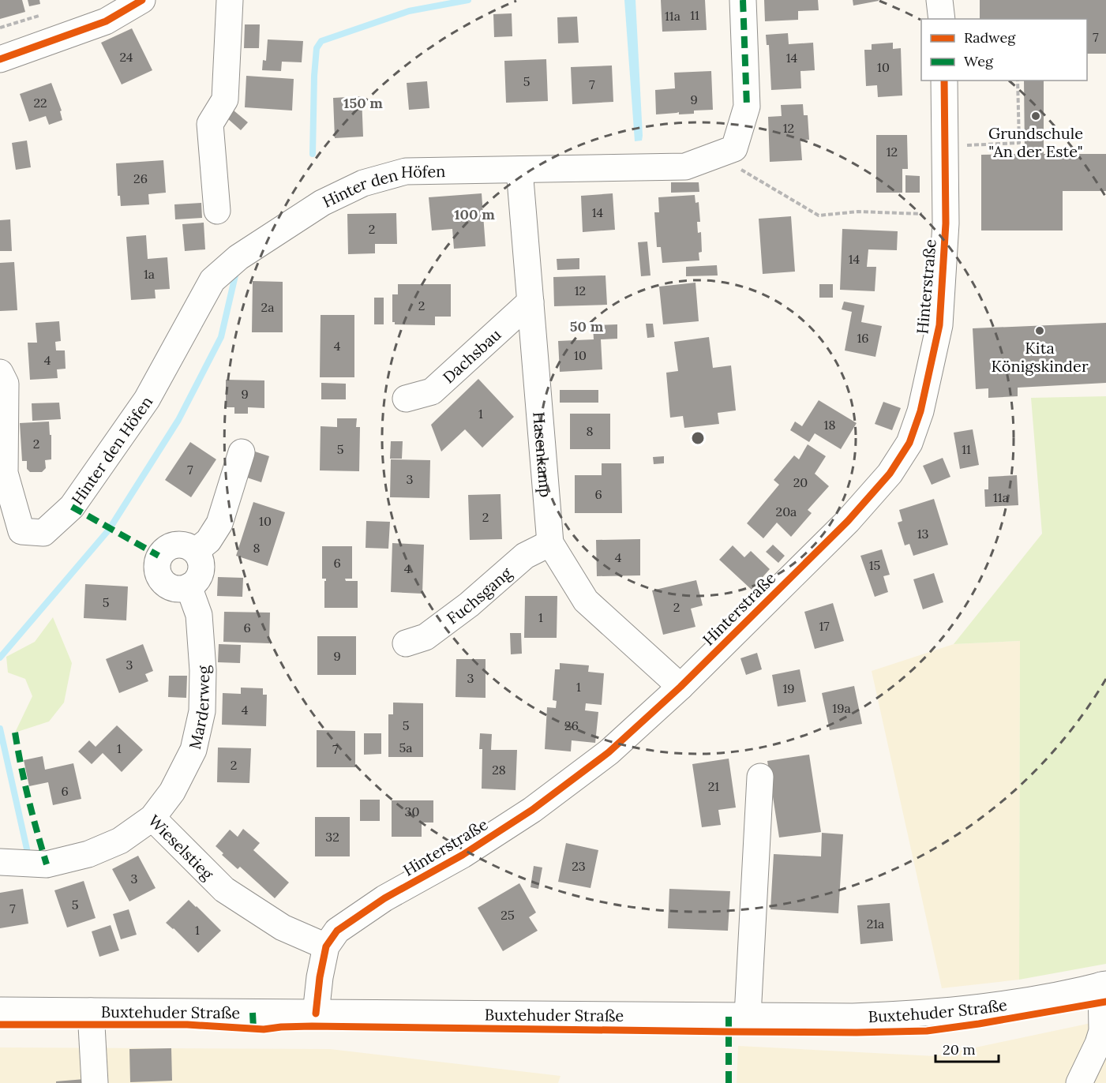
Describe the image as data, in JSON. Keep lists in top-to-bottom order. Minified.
{"streets":{"street":["Hinter den Höfen","Hinterstraße","Dachsbau","Hasenkamp","Fuchsgang","Marderweg","Wieselstieg","Buxtehuder Straße"]},"crossings":[["Hinter den Höfen","Hasenkamp"],["Hinterstraße","Hasenkamp"],["Hinterstraße","Wieselstieg"],["Hinterstraße","Buxtehuder Straße"],["Dachsbau","Hasenkamp"],["Hasenkamp","Fuchsgang"],["Marderweg","Wieselstieg"]],"places":["Grundschule \"An der Este\"","Kita Königskinder"],"house_numbers":["11","11a","7","24","14","10","5","7","9","22","12","12","26","14","2","14","1a","12","2","2a","16","4","10","4","9","1","18","8","2","5","11","7","3","20","6","11a","20a","2","10","13","8","4","6","15","4","5","2","1","17","6","9","3","3","1","19","19a","4","5","26","5a","1","7","2","28","21","6","30","32","23","3","5","7","25","21a","1"],"legend":["Radweg","Weg"],"scale_bar":"20 m","rings":["150 m","100 m","50 m"]}
